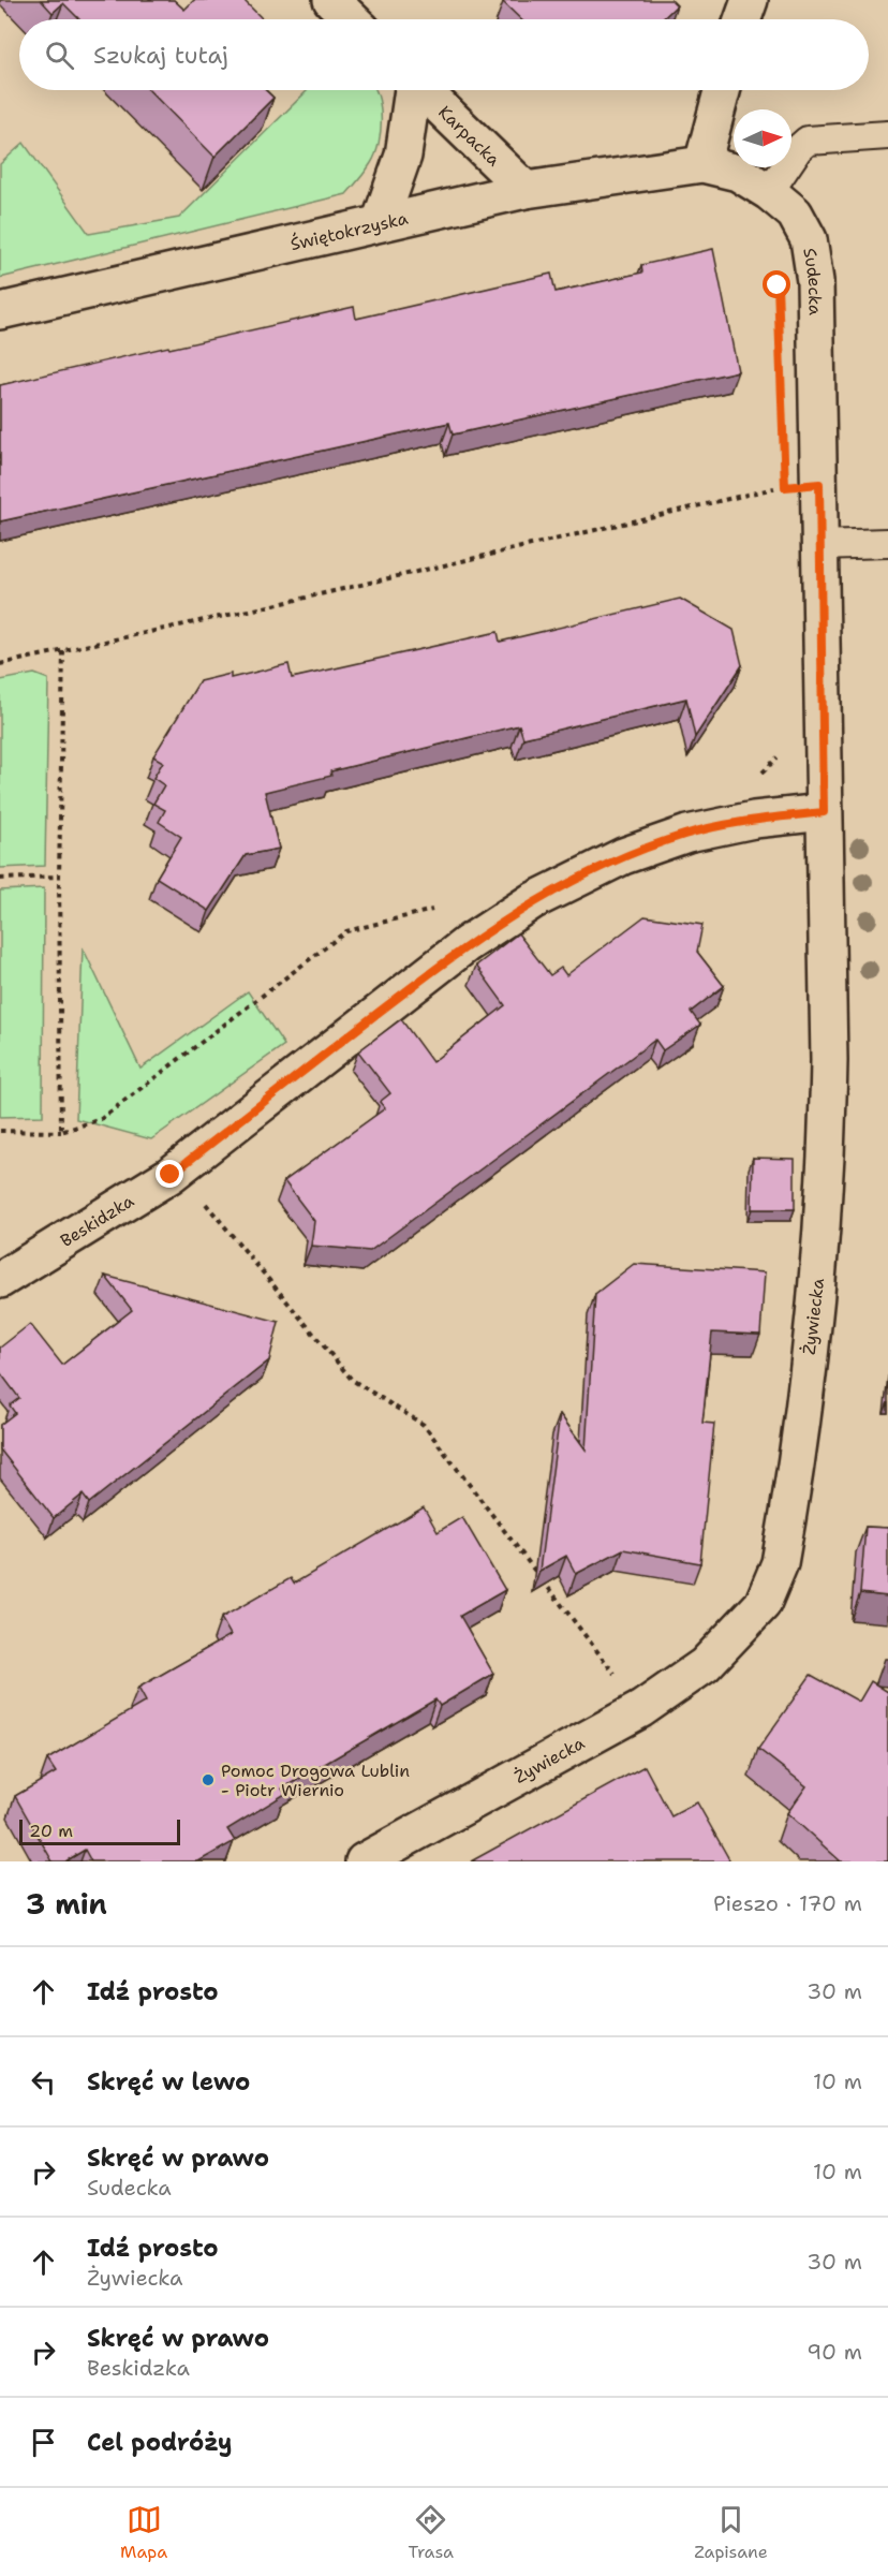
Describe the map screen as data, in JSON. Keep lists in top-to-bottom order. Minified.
{"streets":{"street":["Karpacka","Świętokrzyska","Sudecka","Beskidzka","Żywiecka"]},"crossings":[["Karpacka","Świętokrzyska"],["Świętokrzyska","Sudecka"],["Sudecka","Żywiecka"],["Beskidzka","Żywiecka"]],"places":["Pomoc Drogowa Lublin - Piotr Wiernio"],"scale_bar":"20 m","north":"right","page":{"search":"Szukaj tutaj","scale":"20 m","heading":["3 min","Pieszo · 170 m"],"list":[["Idź prosto","30 m"],["Skręć w lewo","10 m"],["Skręć w prawo","Sudecka","10 m"],["Idź prosto","Żywiecka","30 m"],["Skręć w prawo","Beskidzka","90 m"],"Cel podróży"],"nav":["Mapa","Trasa","Zapisane"]}}
